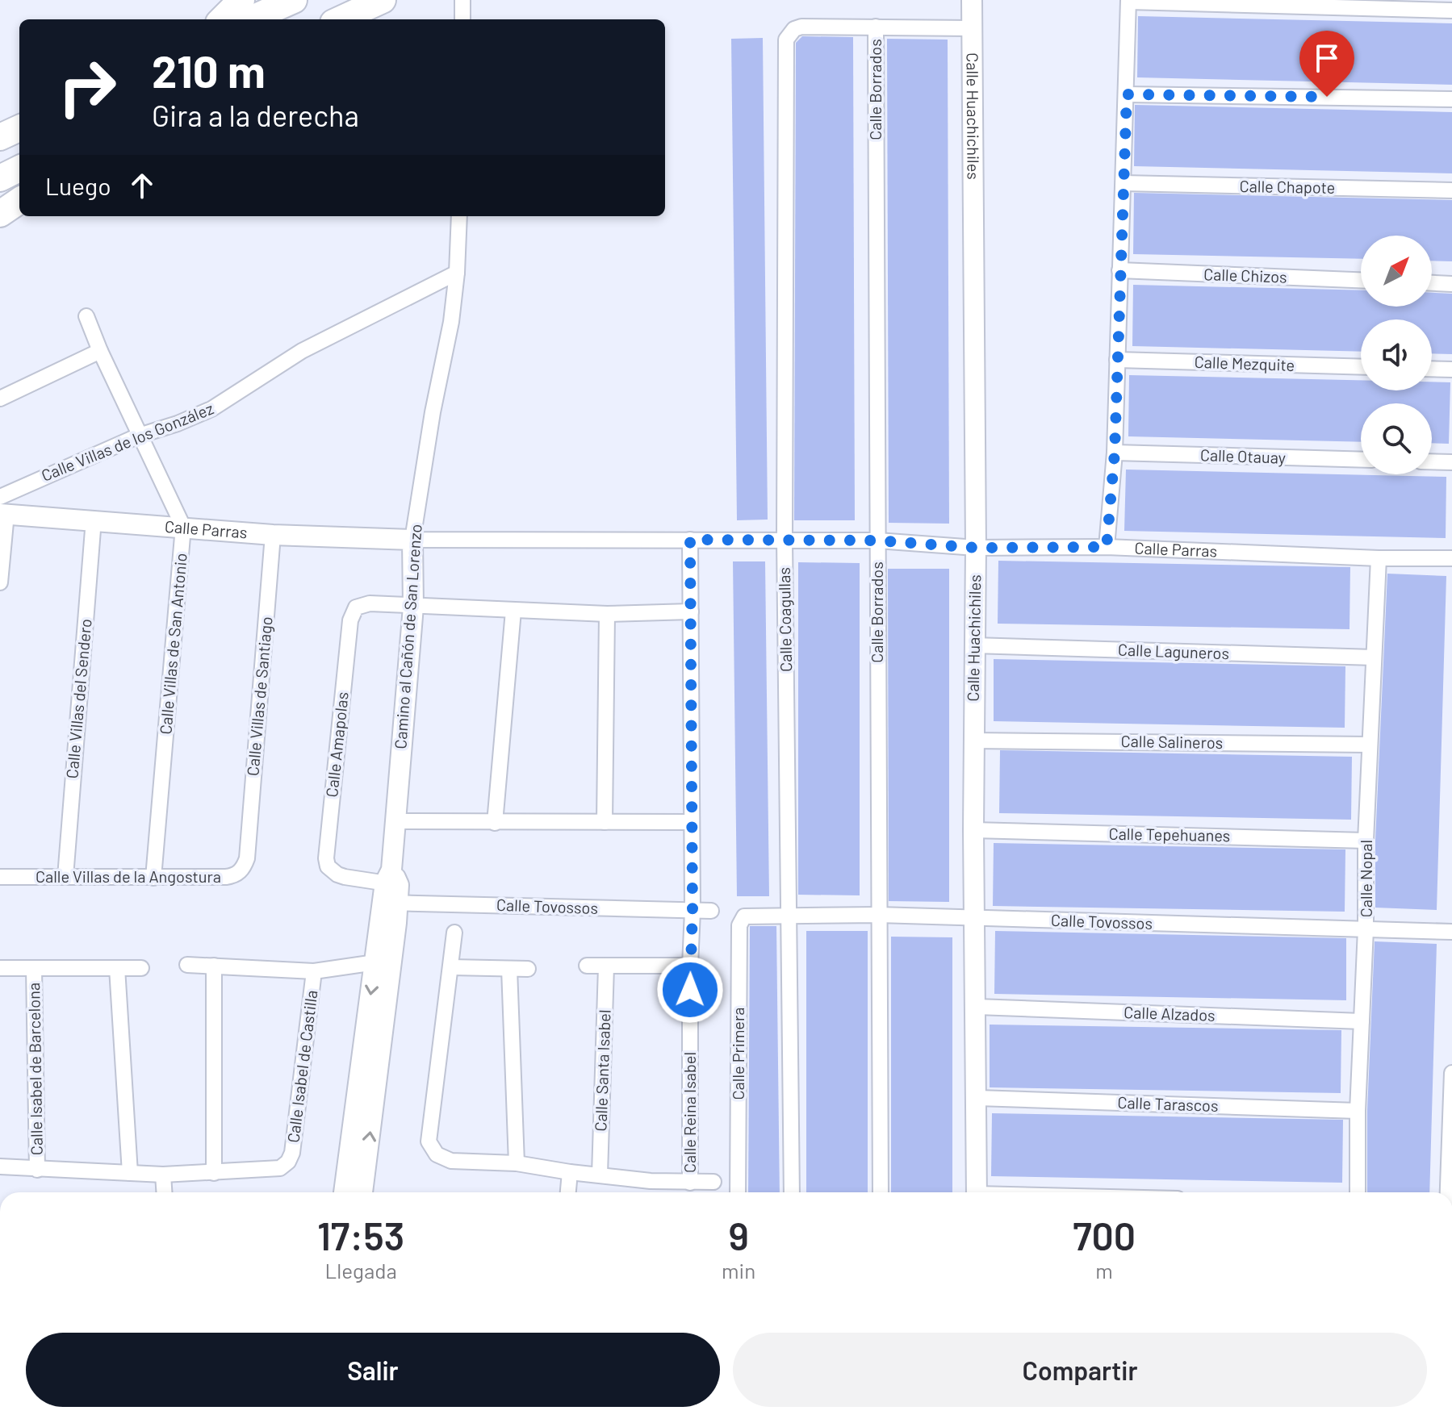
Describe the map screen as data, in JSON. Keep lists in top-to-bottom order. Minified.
{"streets":{"street":["Calle Borrados","Calle Huachichiles","Calle Chapote","Calle Chizos","Calle Mezquite","Calle Villas de los González","Calle Otauay","Calle Parras","Calle Coagullas","Camino al Cañón de San Lorenzo","Calle Villas de San Antonio","Calle Laguneros","Calle Villas de Santiago","Calle Villas del Sendero","Calle Salineros","Calle Amapolas","Calle Tepehuanes","Calle Villas de la Angostura","Calle Nopal","Calle Tovossos","Calle Alzados","Calle Primera","Calle Isabel de Castilla","Calle Isabel de Barcelona","Calle Santa Isabel","Calle Tarascos","Calle Reina Isabel"]},"crossings":[["Calle Borrados","Calle Parras"],["Calle Borrados","Calle Coagullas"],["Calle Borrados","Calle Tovossos"],["Calle Huachichiles","Calle Parras"],["Calle Huachichiles","Calle Laguneros"],["Calle Huachichiles","Calle Salineros"],["Calle Huachichiles","Calle Tepehuanes"],["Calle Huachichiles","Calle Tovossos"],["Calle Huachichiles","Calle Alzados"],["Calle Huachichiles","Calle Tarascos"],["Calle Villas de los González","Calle Parras"],["Calle Villas de los González","Camino al Cañón de San Lorenzo"],["Calle Parras","Calle Coagullas"],["Calle Parras","Camino al Cañón de San Lorenzo"],["Calle Parras","Calle Villas de San Antonio"],["Calle Parras","Calle Villas de Santiago"],["Calle Parras","Calle Villas del Sendero"],["Calle Parras","Calle Nopal"],["Calle Parras","Calle Reina Isabel"],["Calle Coagullas","Calle Tovossos"],["Camino al Cañón de San Lorenzo","Calle Amapolas"],["Camino al Cañón de San Lorenzo","Calle Tovossos"],["Calle Villas de San Antonio","Calle Villas de la Angostura"],["Calle Laguneros","Calle Nopal"],["Calle Villas de Santiago","Calle Villas de la Angostura"],["Calle Villas del Sendero","Calle Villas de la Angostura"],["Calle Salineros","Calle Nopal"],["Calle Amapolas","Calle Tovossos"],["Calle Tepehuanes","Calle Nopal"],["Calle Nopal","Calle Tovossos"],["Calle Nopal","Calle Alzados"],["Calle Nopal","Calle Tarascos"],["Calle Tovossos","Calle Primera"],["Calle Tovossos","Calle Reina Isabel"],["Calle Isabel de Castilla","Calle Isabel de Barcelona"],["Calle Santa Isabel","Calle Reina Isabel"]],"north":"top right","page":{"turn":["210 m","Gira a la derecha"],"then":"Luego","eta":["17:53","Llegada","9","min","700","m"],"buttons":["Salir","Compartir"]}}
